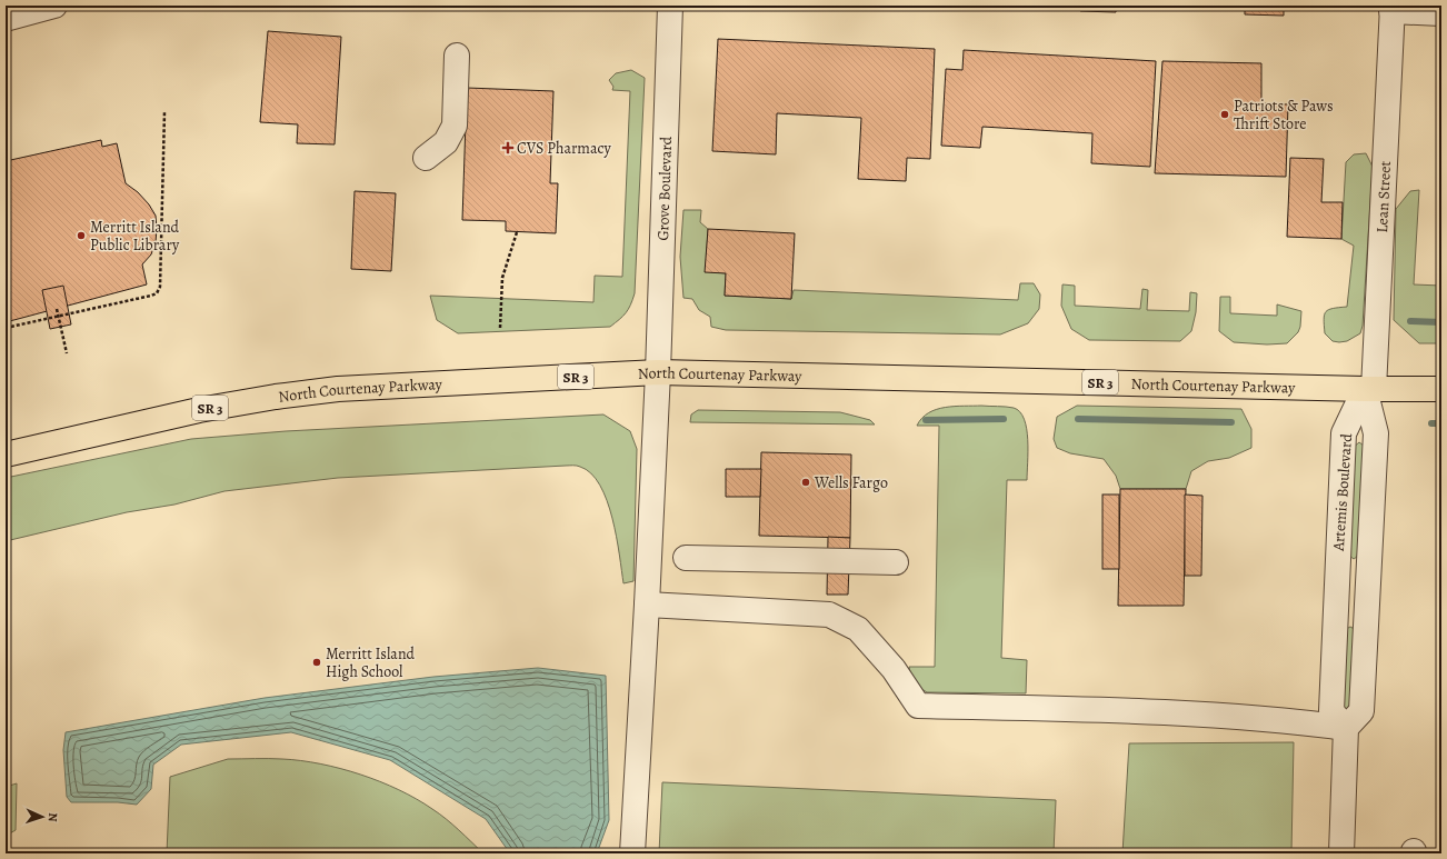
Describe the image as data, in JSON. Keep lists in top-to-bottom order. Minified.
{"streets":{"main road":["North Courtenay Parkway","SR 3"],"street":["Grove Boulevard","Lean Street","Artemis Boulevard"]},"crossings":[["Grove Boulevard","North Courtenay Parkway"],["Lean Street","North Courtenay Parkway"],["Lean Street","Artemis Boulevard"],["North Courtenay Parkway","Artemis Boulevard"]],"places":{"other":["Patriots & Paws Thrift Store","Merritt Island Public Library","Wells Fargo","Merritt Island High School"],"health":["CVS Pharmacy"]},"north":"right"}
